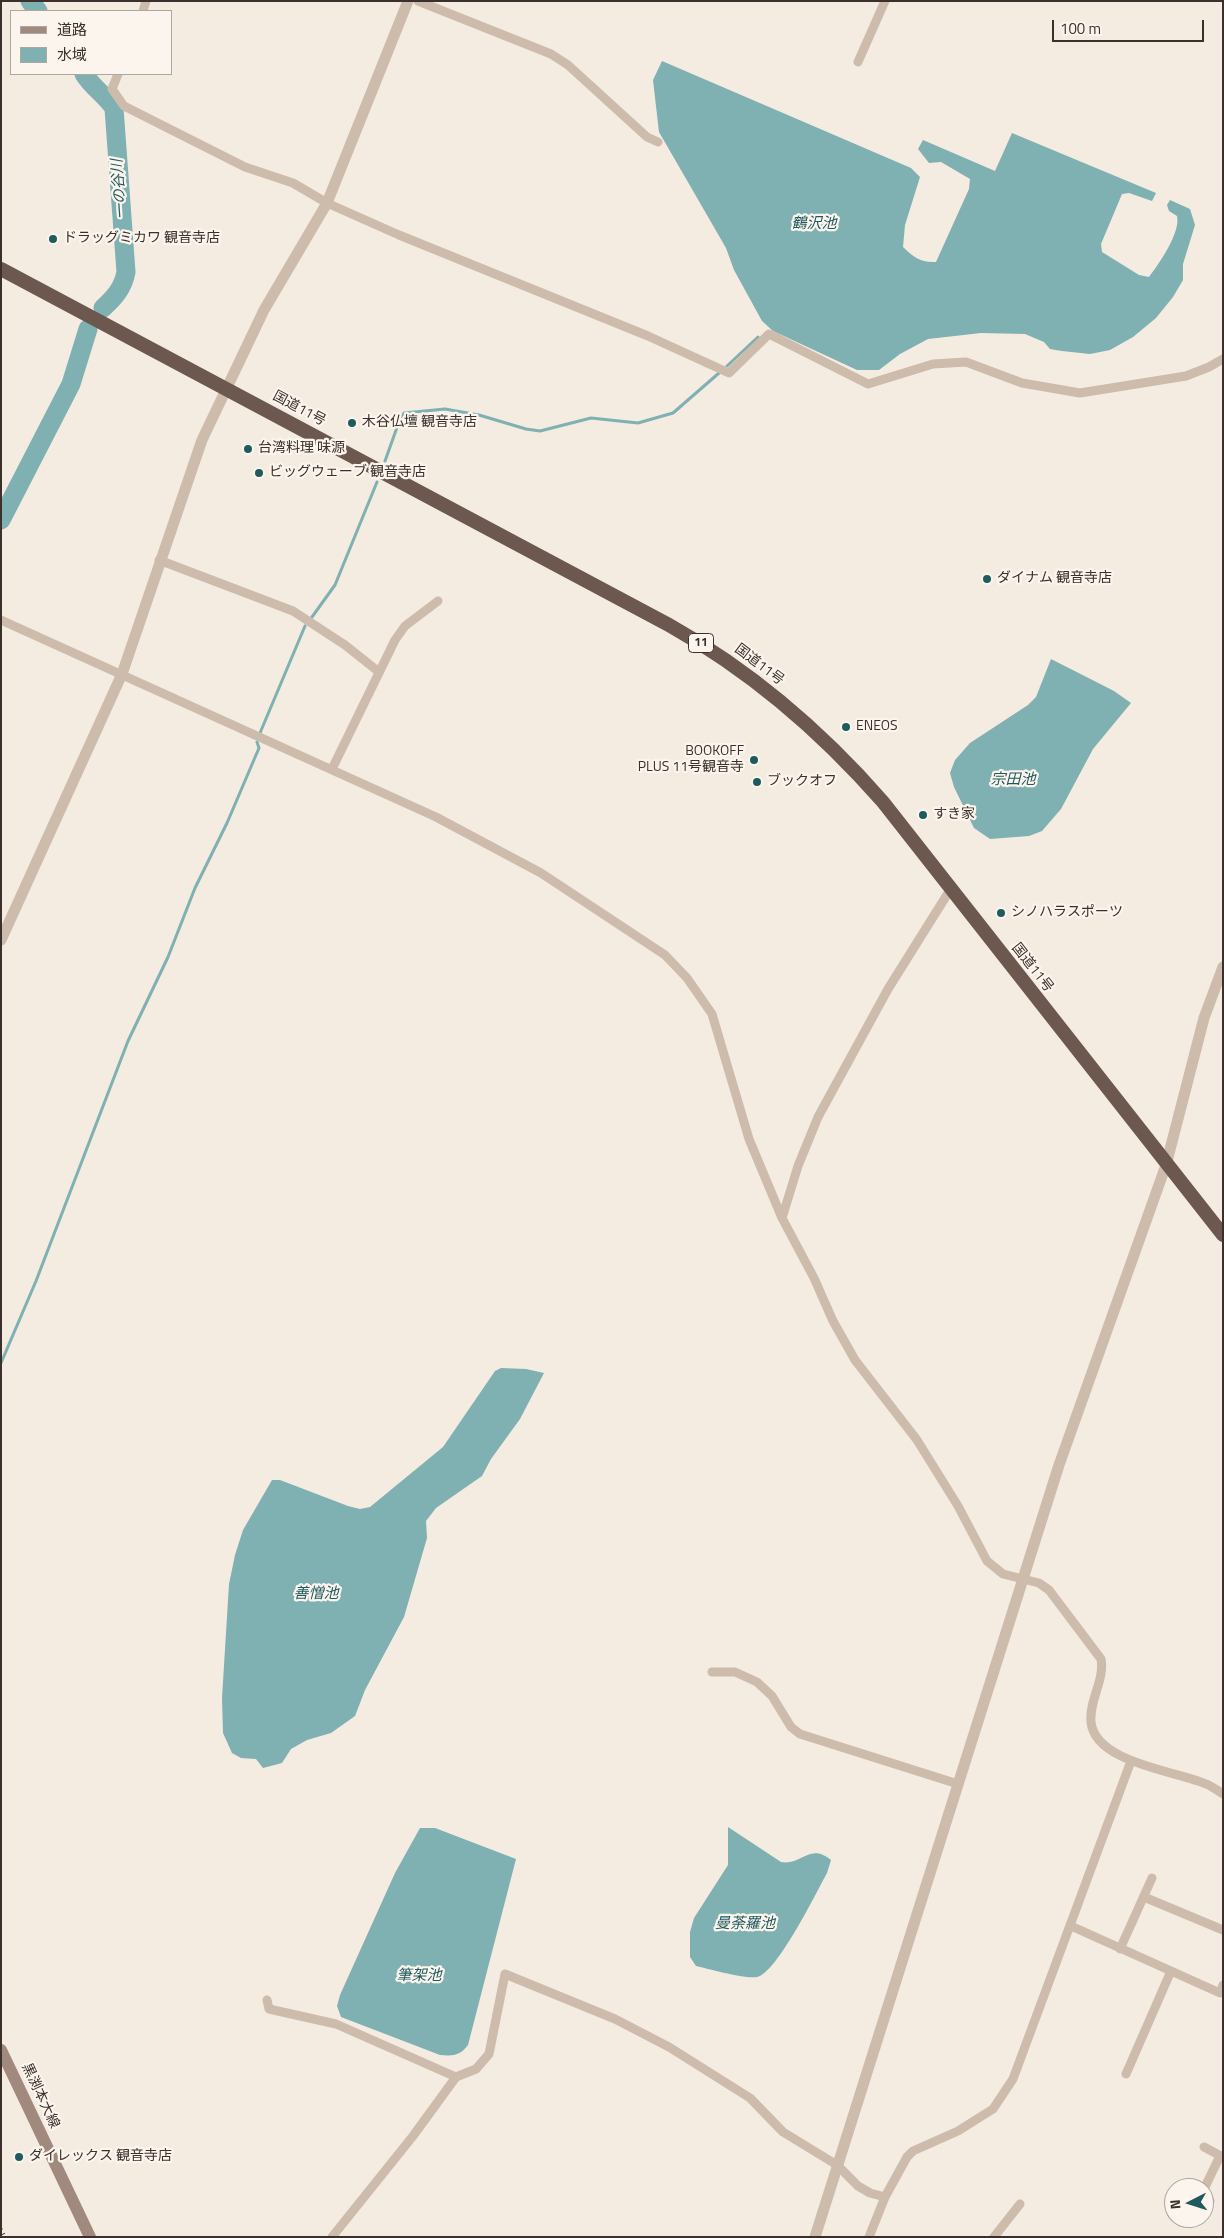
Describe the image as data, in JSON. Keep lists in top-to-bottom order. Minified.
{"streets":{"highway":["国道11号","11"],"main road":["黒渕本大線"]},"water":["一の谷川","鶴沢池","宗田池","善憎池","曼荼羅池","筆架池"],"places":["ドラッグミカワ 観音寺店","木谷仏壇 観音寺店","台湾料理 味源","ビッグウェーブ 観音寺店","ダイナム 観音寺店","ENEOS","BOOKOFF PLUS 11号観音寺","ブックオフ","すき家","シノハラスポーツ","ダイレックス 観音寺店"],"legend":["道路","水域"],"scale_bar":"100 m","north":"left"}
